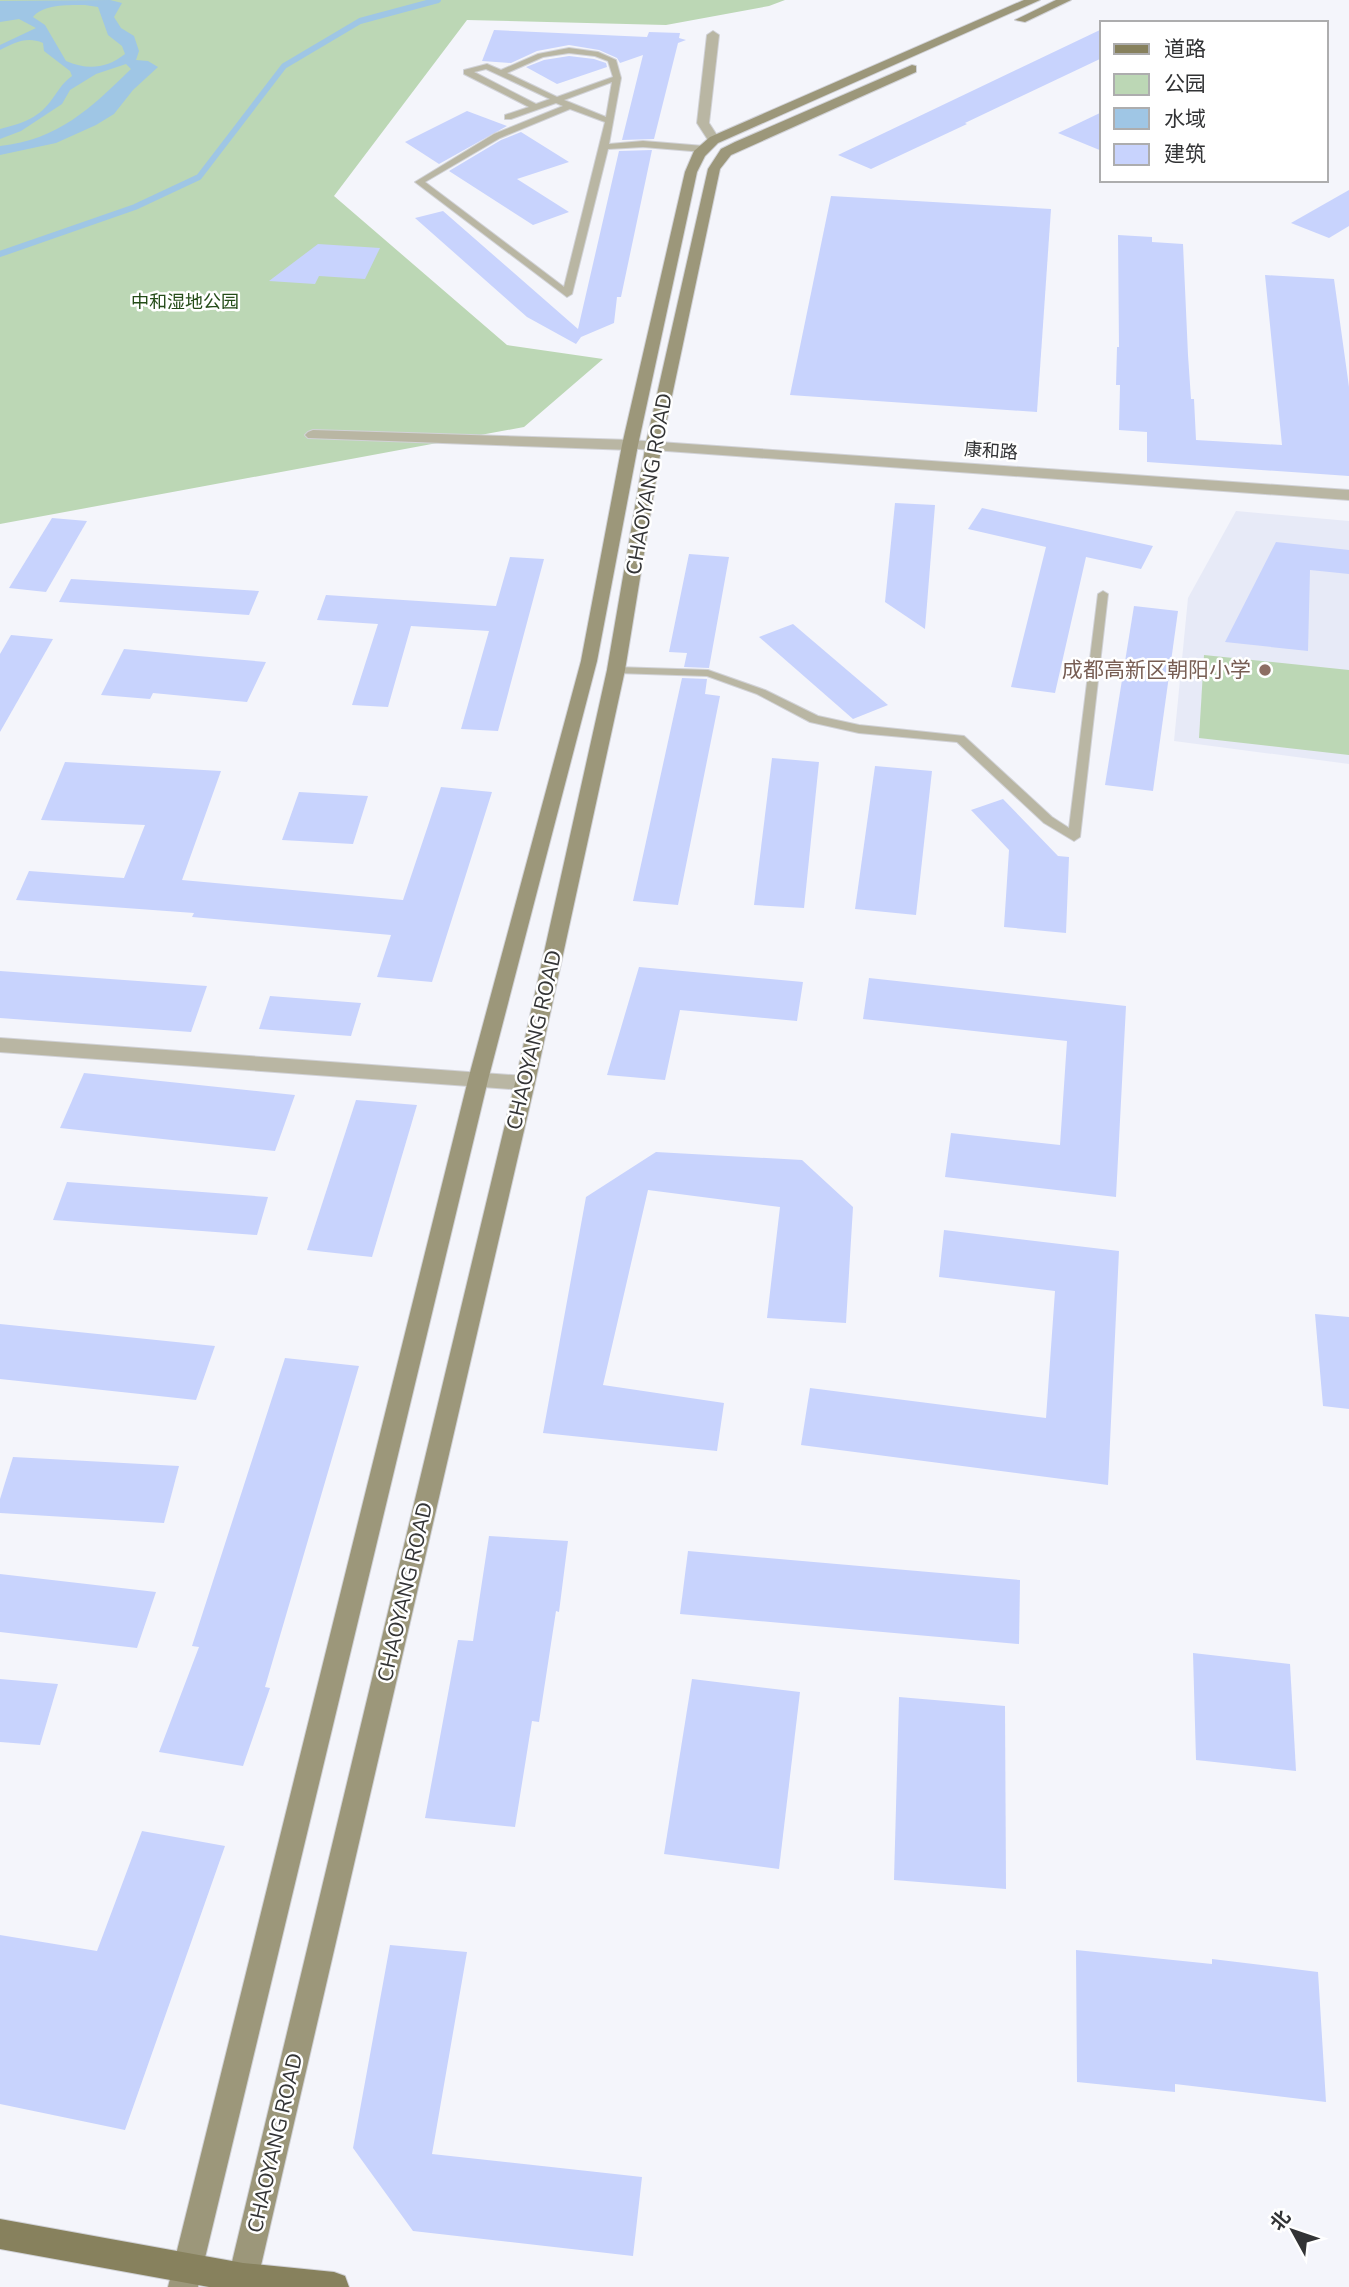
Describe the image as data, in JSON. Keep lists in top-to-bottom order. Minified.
{"streets":{"main road":["CHAOYANG ROAD"],"street":["康和路"]},"crossings":[["康和路","CHAOYANG ROAD"]],"parks":["中和湿地公园"],"places":["成都高新区朝阳小学"],"legend":["道路","公园","水域","建筑"],"north":"top left"}
